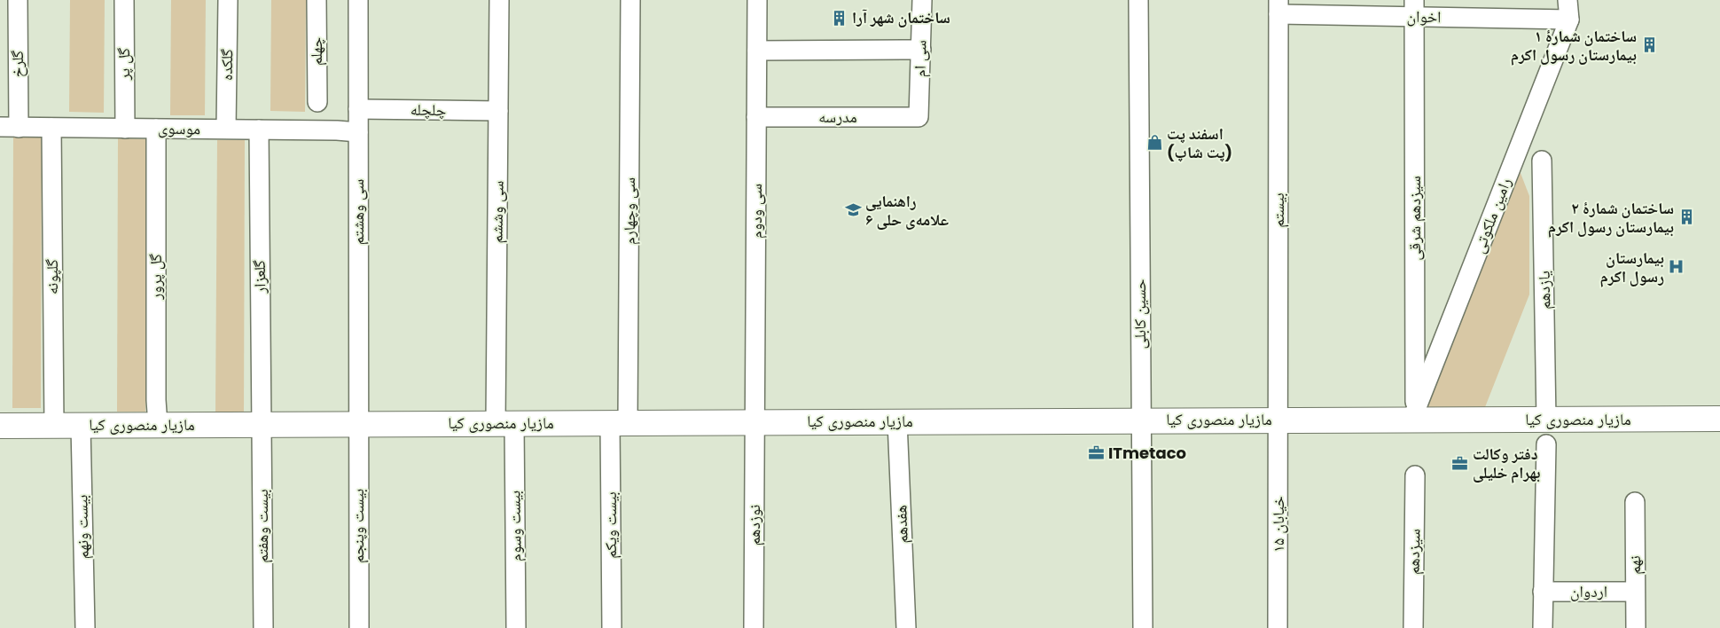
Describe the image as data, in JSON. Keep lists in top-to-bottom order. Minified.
{"streets":{"street":["اخوان","چهلم","سی ام","گلرخ","گل پر","گلکده","چلچله","مدرسه","موسوی","بیستم","سی وچهارم","سی ودوم","سی وهشتم","سی وششم","رامین ملکوتی","سیزدهم شرقی","گلپونه","گل پرور","گلعزار","یازدهم","حسین کابلی","مازیار منصوری کیا","هفدهم","خیابان ۱۵","بیست ویکم","نوزدهم","بیست وهفتم","بیست وپنجم","بیست وسوم","بیست ونهم","سیزدهم","نهم","اردوان"]},"crossings":[["اخوان","بیستم"],["اخوان","رامین ملکوتی"],["اخوان","سیزدهم شرقی"],["سی ام","مدرسه"],["گلرخ","موسوی"],["گل پر","موسوی"],["گلکده","موسوی"],["چلچله","سی وهشتم"],["چلچله","سی وششم"],["مدرسه","سی ودوم"],["موسوی","سی وهشتم"],["موسوی","گلپونه"],["موسوی","گل پرور"],["موسوی","گلعزار"],["بیستم","مازیار منصوری کیا"],["بیستم","خیابان ۱۵"],["سی وچهارم","مازیار منصوری کیا"],["سی وچهارم","بیست ویکم"],["سی ودوم","مازیار منصوری کیا"],["سی ودوم","نوزدهم"],["سی وهشتم","مازیار منصوری کیا"],["سی وهشتم","بیست وپنجم"],["سی وششم","مازیار منصوری کیا"],["سی وششم","بیست وسوم"],["رامین ملکوتی","سیزدهم شرقی"],["رامین ملکوتی","مازیار منصوری کیا"],["سیزدهم شرقی","مازیار منصوری کیا"],["گلپونه","مازیار منصوری کیا"],["گل پرور","مازیار منصوری کیا"],["گلعزار","مازیار منصوری کیا"],["گلعزار","بیست وهفتم"],["یازدهم","مازیار منصوری کیا"],["حسین کابلی","مازیار منصوری کیا"],["مازیار منصوری کیا","هفدهم"],["مازیار منصوری کیا","خیابان ۱۵"],["مازیار منصوری کیا","بیست ویکم"],["مازیار منصوری کیا","نوزدهم"],["مازیار منصوری کیا","بیست وهفتم"],["مازیار منصوری کیا","بیست وپنجم"],["مازیار منصوری کیا","بیست وسوم"],["مازیار منصوری کیا","بیست ونهم"],["نهم","اردوان"]],"places":{"building":["ساختمان شهر آرا","ساختمان شمارهٔ ۱ بیمارستان رسول اکرم","ساختمان شمارهٔ ۲ بیمارستان رسول اکرم"],"shop":["اسفند پت (پت شاپ)"],"school or university":["راهنمایی علامه‌ی حلی ۶"],"hospital":["بیمارستان رسول اکرم"],"office":["ITmetaco","دفتر وکالت بهرام خلیلی"]}}
